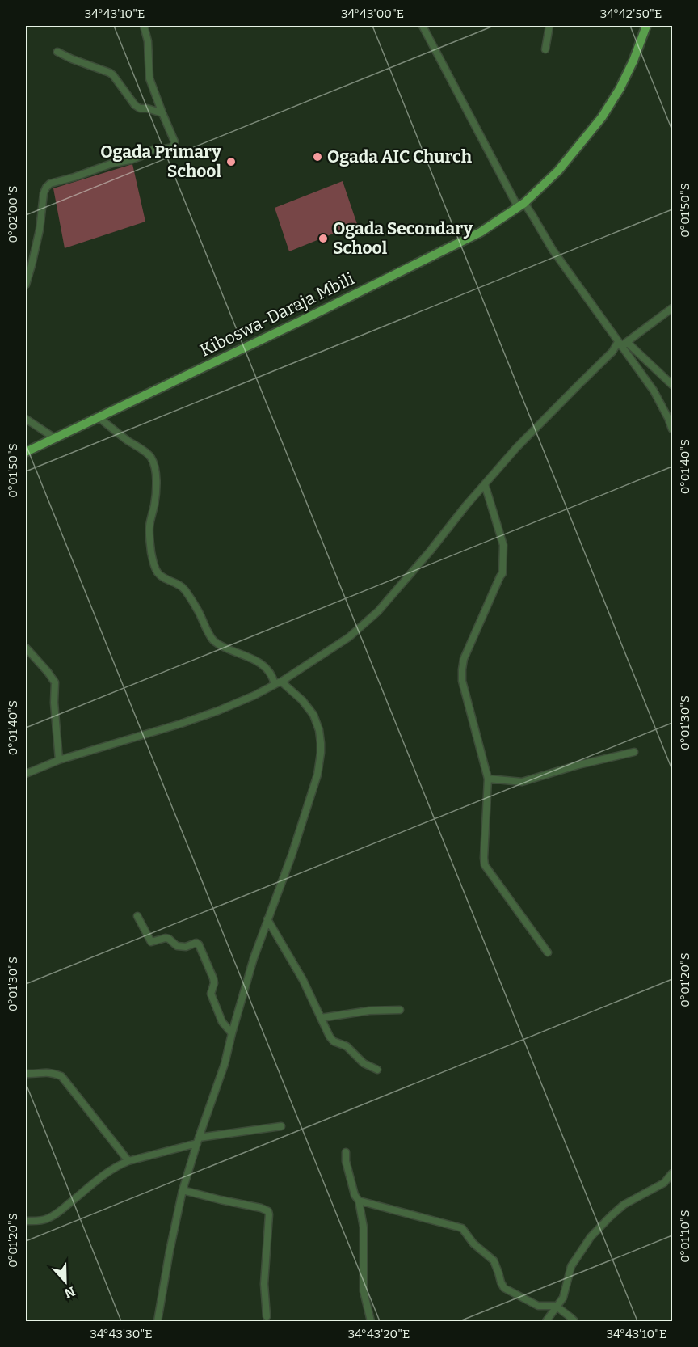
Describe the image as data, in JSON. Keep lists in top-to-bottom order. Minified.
{"streets":{"main road":["Kiboswa-Daraja Mbili"]},"places":["Ogada AIC Church","Ogada Primary School","Ogada Secondary School"],"north":"bottom","coordinates":["34°43'10\"E","34°43'00\"E","34°42'50\"E","0°01'50\"S","0°02'00\"S","0°01'40\"S","0°01'30\"S","0°01'20\"S","0°01'10\"S","34°43'30\"E","34°43'20\"E"]}
